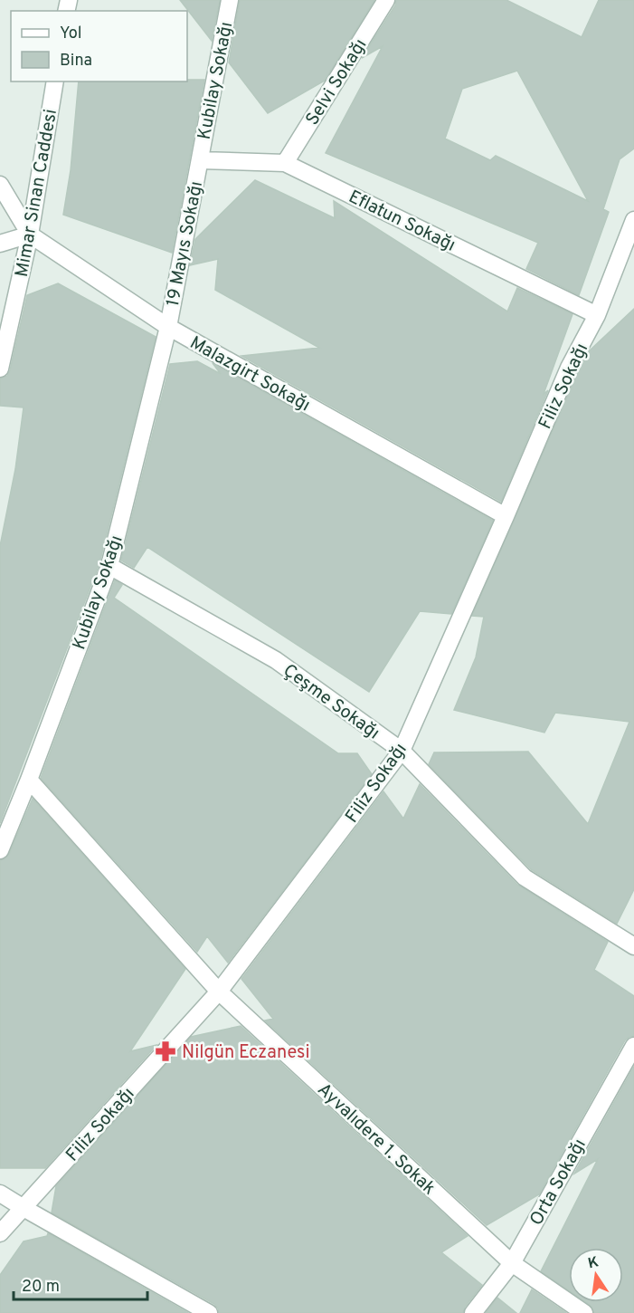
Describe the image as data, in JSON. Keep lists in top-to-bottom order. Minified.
{"streets":{"street":["Kubilay Sokağı","Selvi Sokağı","Mimar Sinan Caddesi","Eflatun Sokağı","19 Mayıs Sokağı","Malazgirt Sokağı","Filiz Sokağı","Çeşme Sokağı","Ayvalıdere 1. Sokak","Orta Sokağı"]},"crossings":[["Kubilay Sokağı","Eflatun Sokağı"],["Kubilay Sokağı","19 Mayıs Sokağı"],["Kubilay Sokağı","Malazgirt Sokağı"],["Kubilay Sokağı","Çeşme Sokağı"],["Kubilay Sokağı","Ayvalıdere 1. Sokak"],["Selvi Sokağı","Eflatun Sokağı"],["Mimar Sinan Caddesi","Malazgirt Sokağı"],["Eflatun Sokağı","19 Mayıs Sokağı"],["Eflatun Sokağı","Filiz Sokağı"],["19 Mayıs Sokağı","Malazgirt Sokağı"],["Malazgirt Sokağı","Filiz Sokağı"],["Filiz Sokağı","Çeşme Sokağı"],["Filiz Sokağı","Ayvalıdere 1. Sokak"],["Ayvalıdere 1. Sokak","Orta Sokağı"]],"places":{"pharmacy":["Nilgün Eczanesi"]},"legend":["Yol","Bina"],"scale_bar":"20 m","north":"top"}
